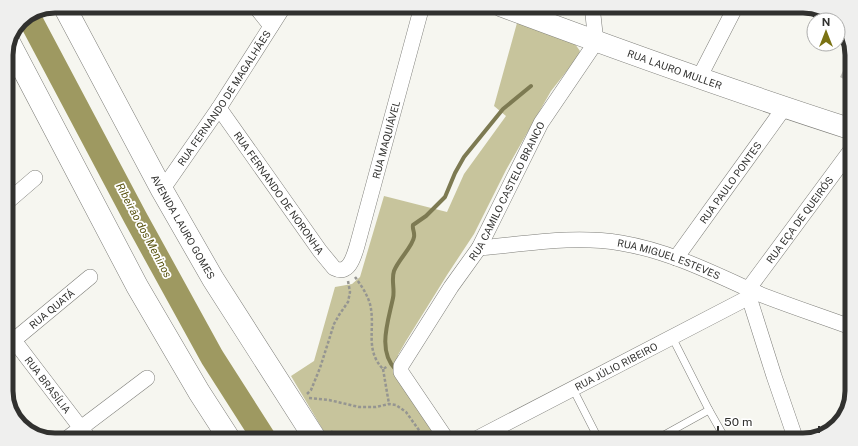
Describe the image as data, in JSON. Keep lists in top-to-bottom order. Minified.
{"streets":{"main road":["AVENIDA LAURO GOMES"],"street":["RUA LAURO MULLER","RUA FERNANDO DE MAGALHÃES","RUA MAQUIÁVEL","RUA PAULO PONTES","RUA CAMILO CASTELO BRANCO","RUA FERNANDO DE NORONHA","RUA EÇA DE QUEIRÓS","RUA MIGUEL ESTEVES","RUA QUATÁ","RUA JÚLIO RIBEIRO","RUA BRASÍLIA"]},"crossings":[["RUA LAURO MULLER","RUA PAULO PONTES"],["RUA LAURO MULLER","RUA CAMILO CASTELO BRANCO"],["RUA FERNANDO DE MAGALHÃES","RUA FERNANDO DE NORONHA"],["RUA FERNANDO DE MAGALHÃES","AVENIDA LAURO GOMES"],["RUA MAQUIÁVEL","RUA FERNANDO DE NORONHA"],["RUA PAULO PONTES","RUA MIGUEL ESTEVES"],["RUA CAMILO CASTELO BRANCO","RUA MIGUEL ESTEVES"],["RUA EÇA DE QUEIRÓS","RUA MIGUEL ESTEVES"],["RUA EÇA DE QUEIRÓS","RUA JÚLIO RIBEIRO"],["RUA MIGUEL ESTEVES","RUA JÚLIO RIBEIRO"]],"water":["Ribeirão dos Meninos"],"scale_bar":"50 m","north":"top"}
